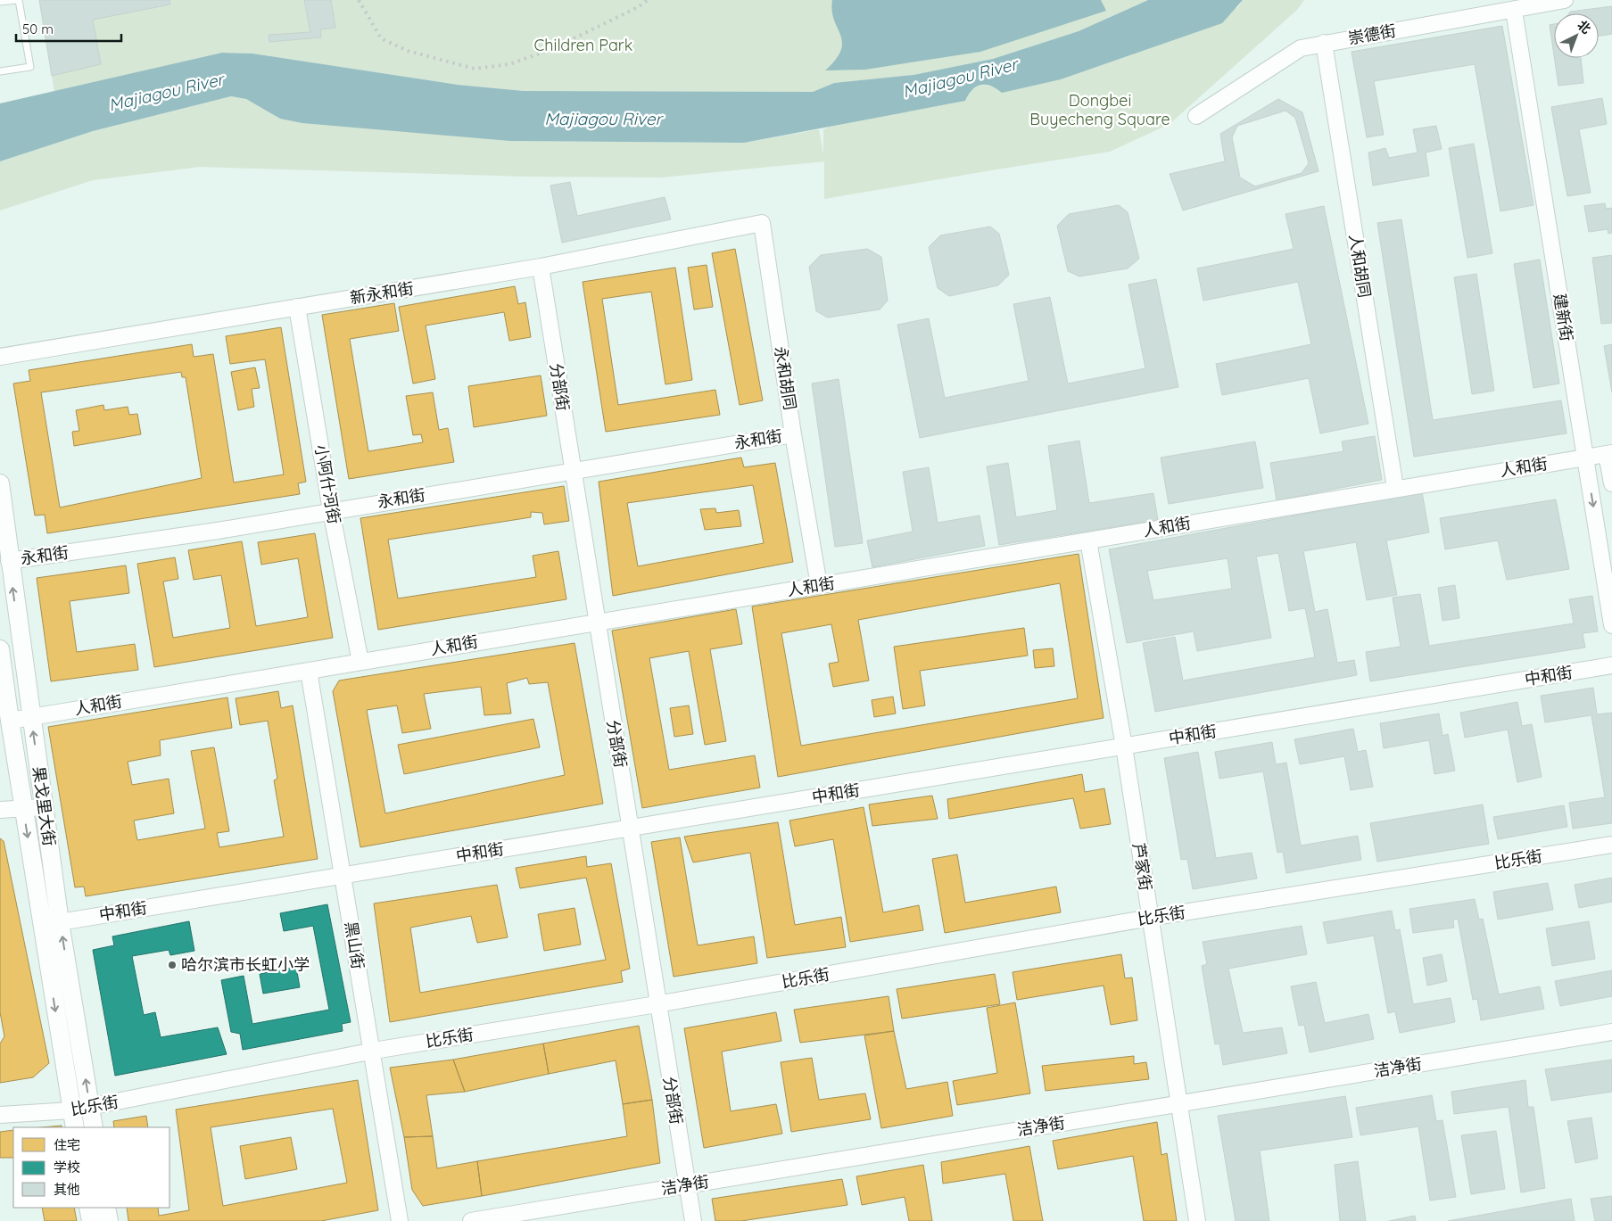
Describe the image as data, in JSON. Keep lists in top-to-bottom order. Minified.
{"streets":{"main road":["果戈里大街"],"street":["崇德街","人和胡同","新永和街","建新街","永和胡同","分部街","永和街","人和街","小阿什河街","中和街","比乐街","芦家街","黑山街","洁净街"]},"crossings":[["崇德街","人和胡同"],["崇德街","建新街"],["人和胡同","人和街"],["新永和街","永和胡同"],["新永和街","分部街"],["新永和街","小阿什河街"],["建新街","人和街"],["永和胡同","永和街"],["永和胡同","人和街"],["分部街","永和街"],["分部街","人和街"],["分部街","中和街"],["分部街","比乐街"],["分部街","洁净街"],["永和街","小阿什河街"],["永和街","果戈里大街"],["人和街","小阿什河街"],["人和街","果戈里大街"],["人和街","芦家街"],["人和街","黑山街"],["中和街","果戈里大街"],["中和街","芦家街"],["中和街","黑山街"],["果戈里大街","比乐街"],["比乐街","芦家街"],["比乐街","黑山街"],["芦家街","洁净街"]],"water":["Majiagou River"],"parks":["Children Park","Dongbei Buyecheng Square"],"places":["哈尔滨市长虹小学"],"legend":["住宅","学校","其他"],"scale_bar":"50 m","north":"top right"}
